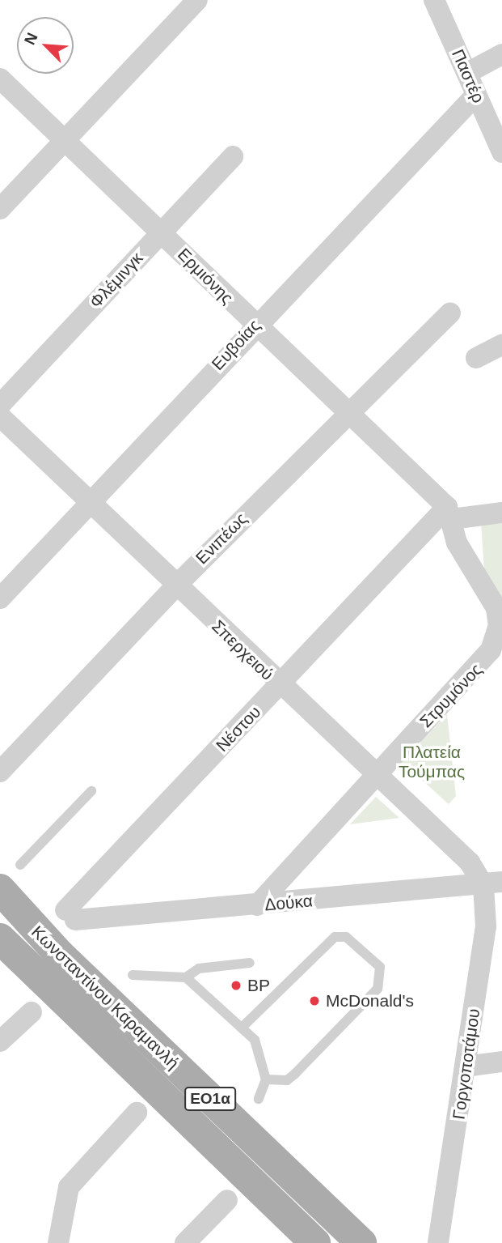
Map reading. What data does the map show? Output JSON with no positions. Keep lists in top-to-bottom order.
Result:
{
  "streets": {
    "main road": ["Κωνσταντίνου Καραμανλή", "ΕΟ1α"],
    "street": [
      "Παστέρ",
      "Ερμιόνης",
      "Φλέμινγκ",
      "Ευβοίας",
      "Ενιπέως",
      "Σπερχειού",
      "Στρυμόνος",
      "Νέστου",
      "Δούκα",
      "Γοργοποτάμου"
    ]
  },
  "crossings": [
    ["Παστέρ", "Ευβοίας"],
    ["Ερμιόνης", "Φλέμινγκ"],
    ["Ερμιόνης", "Ευβοίας"],
    ["Ερμιόνης", "Ενιπέως"],
    ["Ερμιόνης", "Στρυμόνος"],
    ["Ερμιόνης", "Νέστου"],
    ["Ευβοίας", "Σπερχειού"],
    ["Ενιπέως", "Σπερχειού"],
    ["Σπερχειού", "Στρυμόνος"],
    ["Σπερχειού", "Νέστου"],
    ["Σπερχειού", "Δούκα"],
    ["Σπερχειού", "Γοργοποτάμου"],
    ["Στρυμόνος", "Νέστου"],
    ["Στρυμόνος", "Δούκα"],
    ["Νέστου", "Δούκα"],
    ["Δούκα", "Γοργοποτάμου"]
  ],
  "parks": ["Πλατεία Τούμπας"],
  "places": ["BP", "McDonald's"],
  "north": "top left"
}
